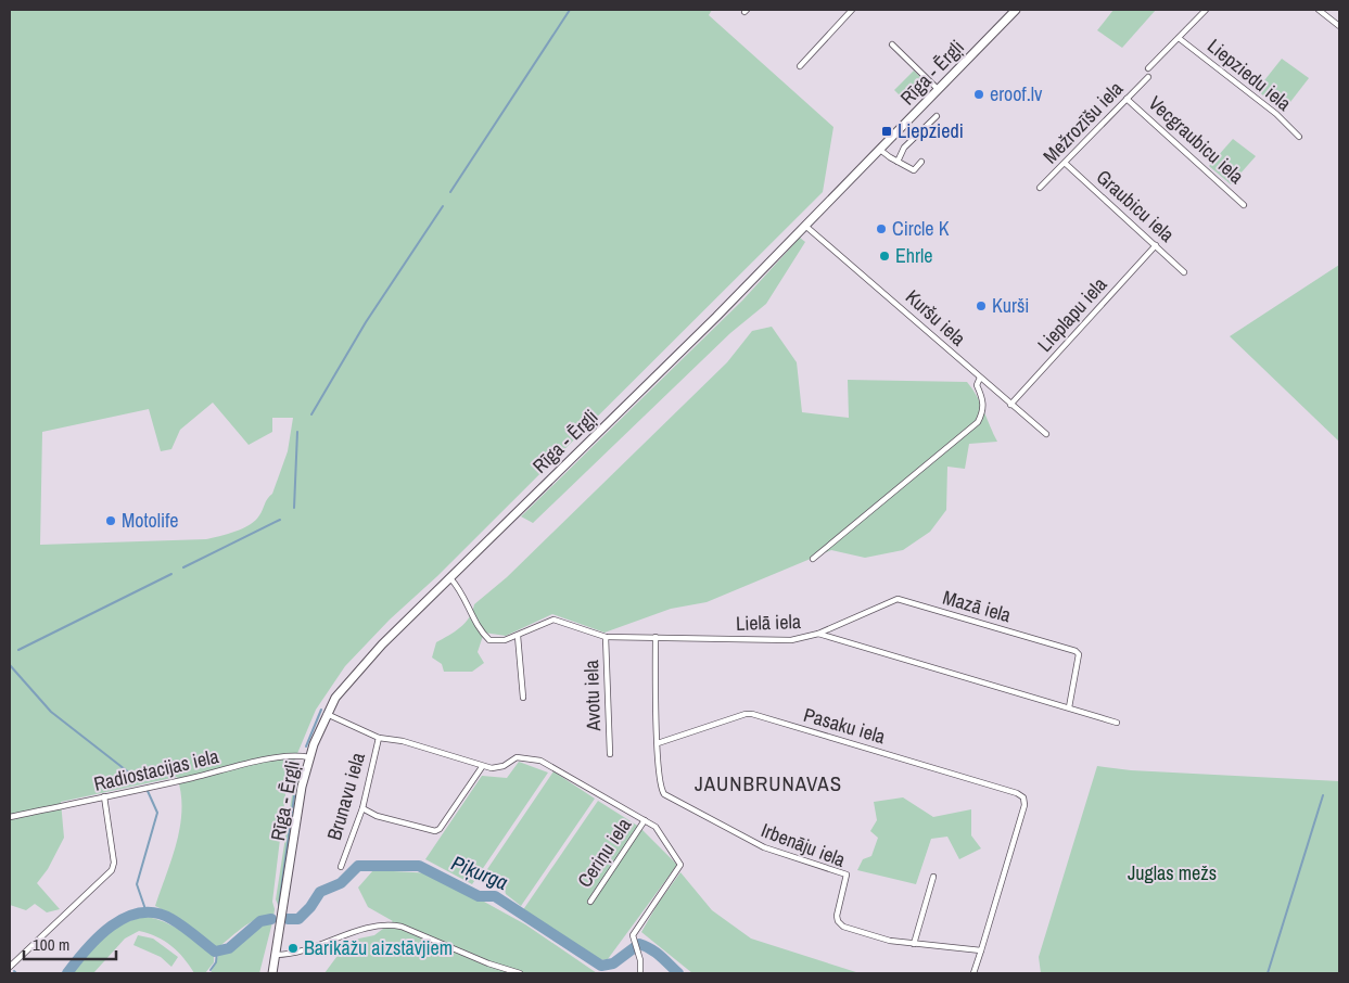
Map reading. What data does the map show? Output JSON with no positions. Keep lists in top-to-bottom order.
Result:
{
  "streets": {
    "main road": ["Rīga - Ērgļi"],
    "street": [
      "Liepziedu iela",
      "Mežrozīšu iela",
      "Vecgraubicu iela",
      "Graubicu iela",
      "Lieplapu iela",
      "Kuršu iela",
      "Mazā iela",
      "Lielā iela",
      "Avotu iela",
      "Pasaku iela",
      "Radiostacijas iela",
      "Brunavu iela",
      "Irbenāju iela",
      "Ceriņu iela"
    ]
  },
  "crossings": [
    ["Rīga - Ērgļi", "Kuršu iela"],
    ["Rīga - Ērgļi", "Lielā iela"],
    ["Rīga - Ērgļi", "Radiostacijas iela"],
    ["Rīga - Ērgļi", "Brunavu iela"],
    ["Mežrozīšu iela", "Vecgraubicu iela"],
    ["Mežrozīšu iela", "Graubicu iela"],
    ["Graubicu iela", "Lieplapu iela"],
    ["Lieplapu iela", "Kuršu iela"],
    ["Mazā iela", "Lielā iela"],
    ["Lielā iela", "Avotu iela"],
    ["Lielā iela", "Irbenāju iela"],
    ["Pasaku iela", "Irbenāju iela"]
  ],
  "districts": ["JAUNBRUNAVAS"],
  "water": ["Piķurga"],
  "parks": ["Juglas mežs"],
  "places": {
    "other": [
      "eroof.lv",
      "Circle K",
      "Ehrle",
      "Kurši",
      "Motolife",
      "Barikāžu aizstāvjiem"
    ],
    "transit": ["Liepziedi"]
  },
  "scale_bar": "100 m"
}
